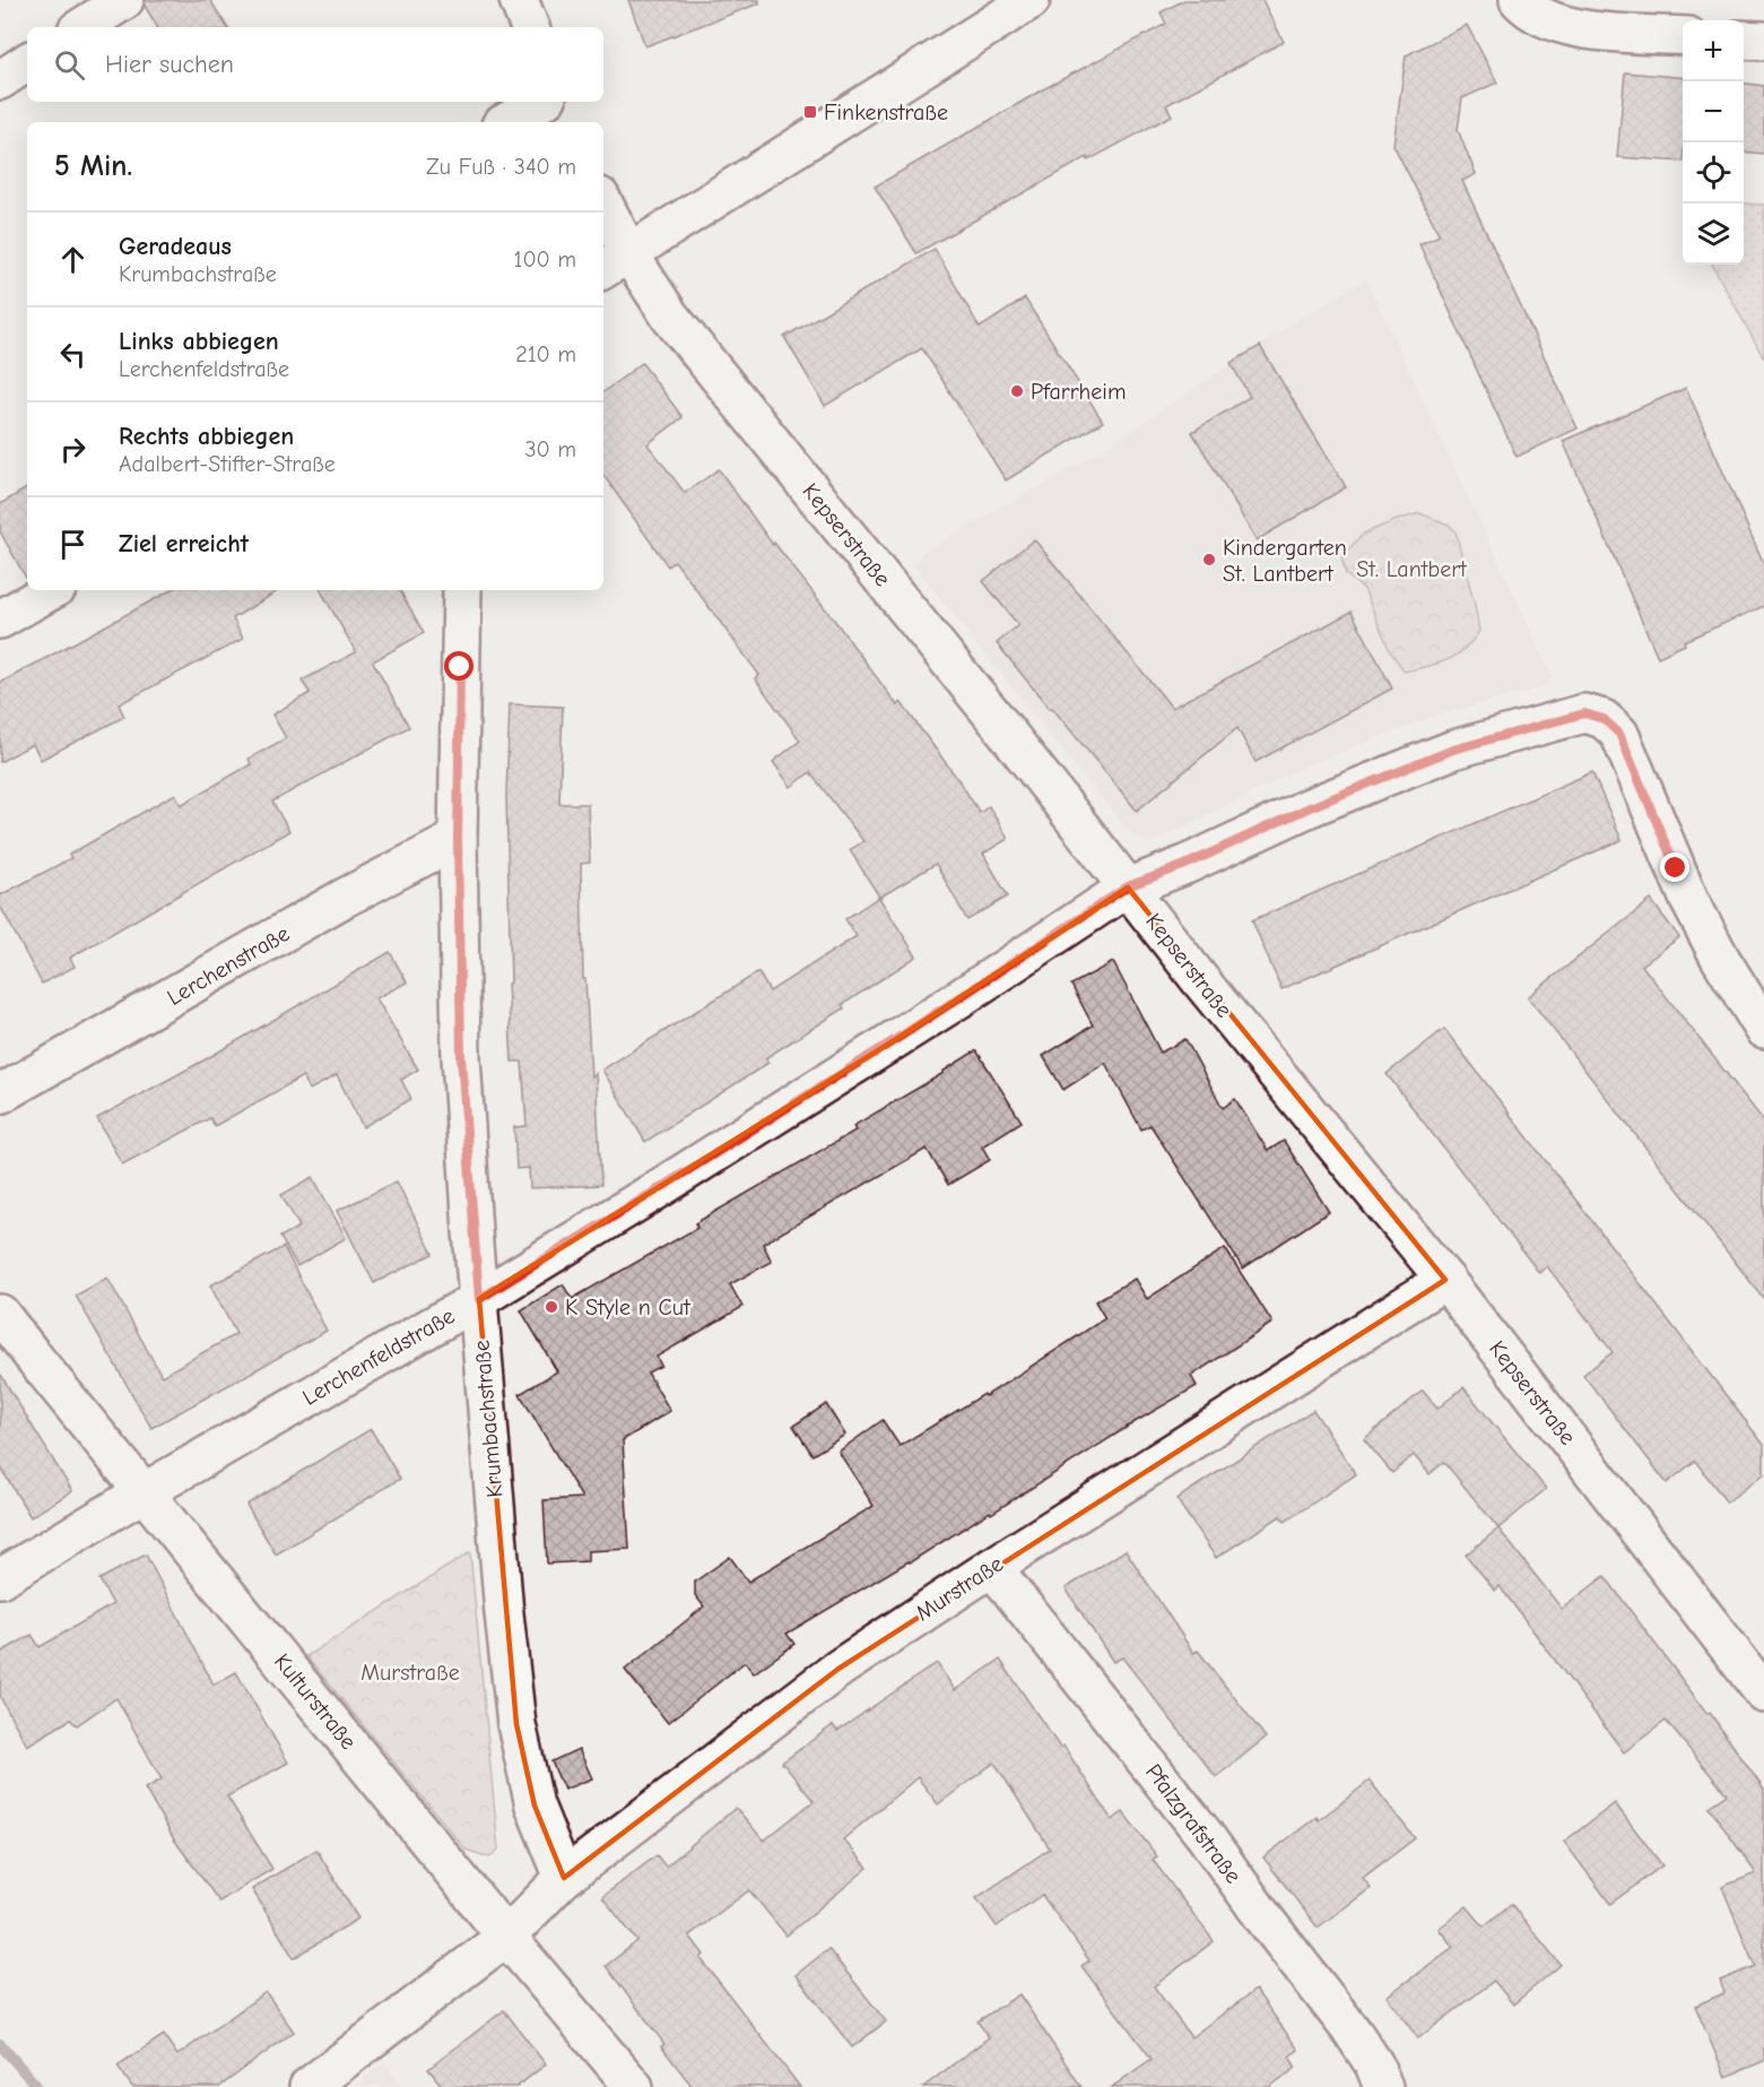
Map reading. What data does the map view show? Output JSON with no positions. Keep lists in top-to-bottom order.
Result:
{
  "streets": {
    "street": [
      "Kepserstraße",
      "Lerchenstraße",
      "Lerchenfeldstraße",
      "Krumbachstraße",
      "Murstraße",
      "Kulturstraße",
      "Pfalzgrafstraße"
    ]
  },
  "crossings": [
    ["Kepserstraße", "Lerchenfeldstraße"],
    ["Kepserstraße", "Murstraße"],
    ["Lerchenstraße", "Krumbachstraße"],
    ["Lerchenfeldstraße", "Krumbachstraße"],
    ["Lerchenfeldstraße", "Kulturstraße"],
    ["Krumbachstraße", "Murstraße"],
    ["Murstraße", "Kulturstraße"],
    ["Murstraße", "Pfalzgrafstraße"]
  ],
  "parks": ["St. Lantbert", "Murstraße"],
  "places": {
    "transit": ["Finkenstraße"],
    "other": ["Pfarrheim", "Kindergarten St. Lantbert", "K Style n Cut"]
  },
  "page": {
    "map_buttons": ["+", "−"],
    "search": "Hier suchen",
    "heading": ["5 Min.", "Zu Fuß · 340 m"],
    "list": [
      ["Geradeaus", "Krumbachstraße", "100 m"],
      ["Links abbiegen", "Lerchenfeldstraße", "210 m"],
      ["Rechts abbiegen", "Adalbert-Stifter-Straße", "30 m"],
      "Ziel erreicht"
    ]
  }
}
